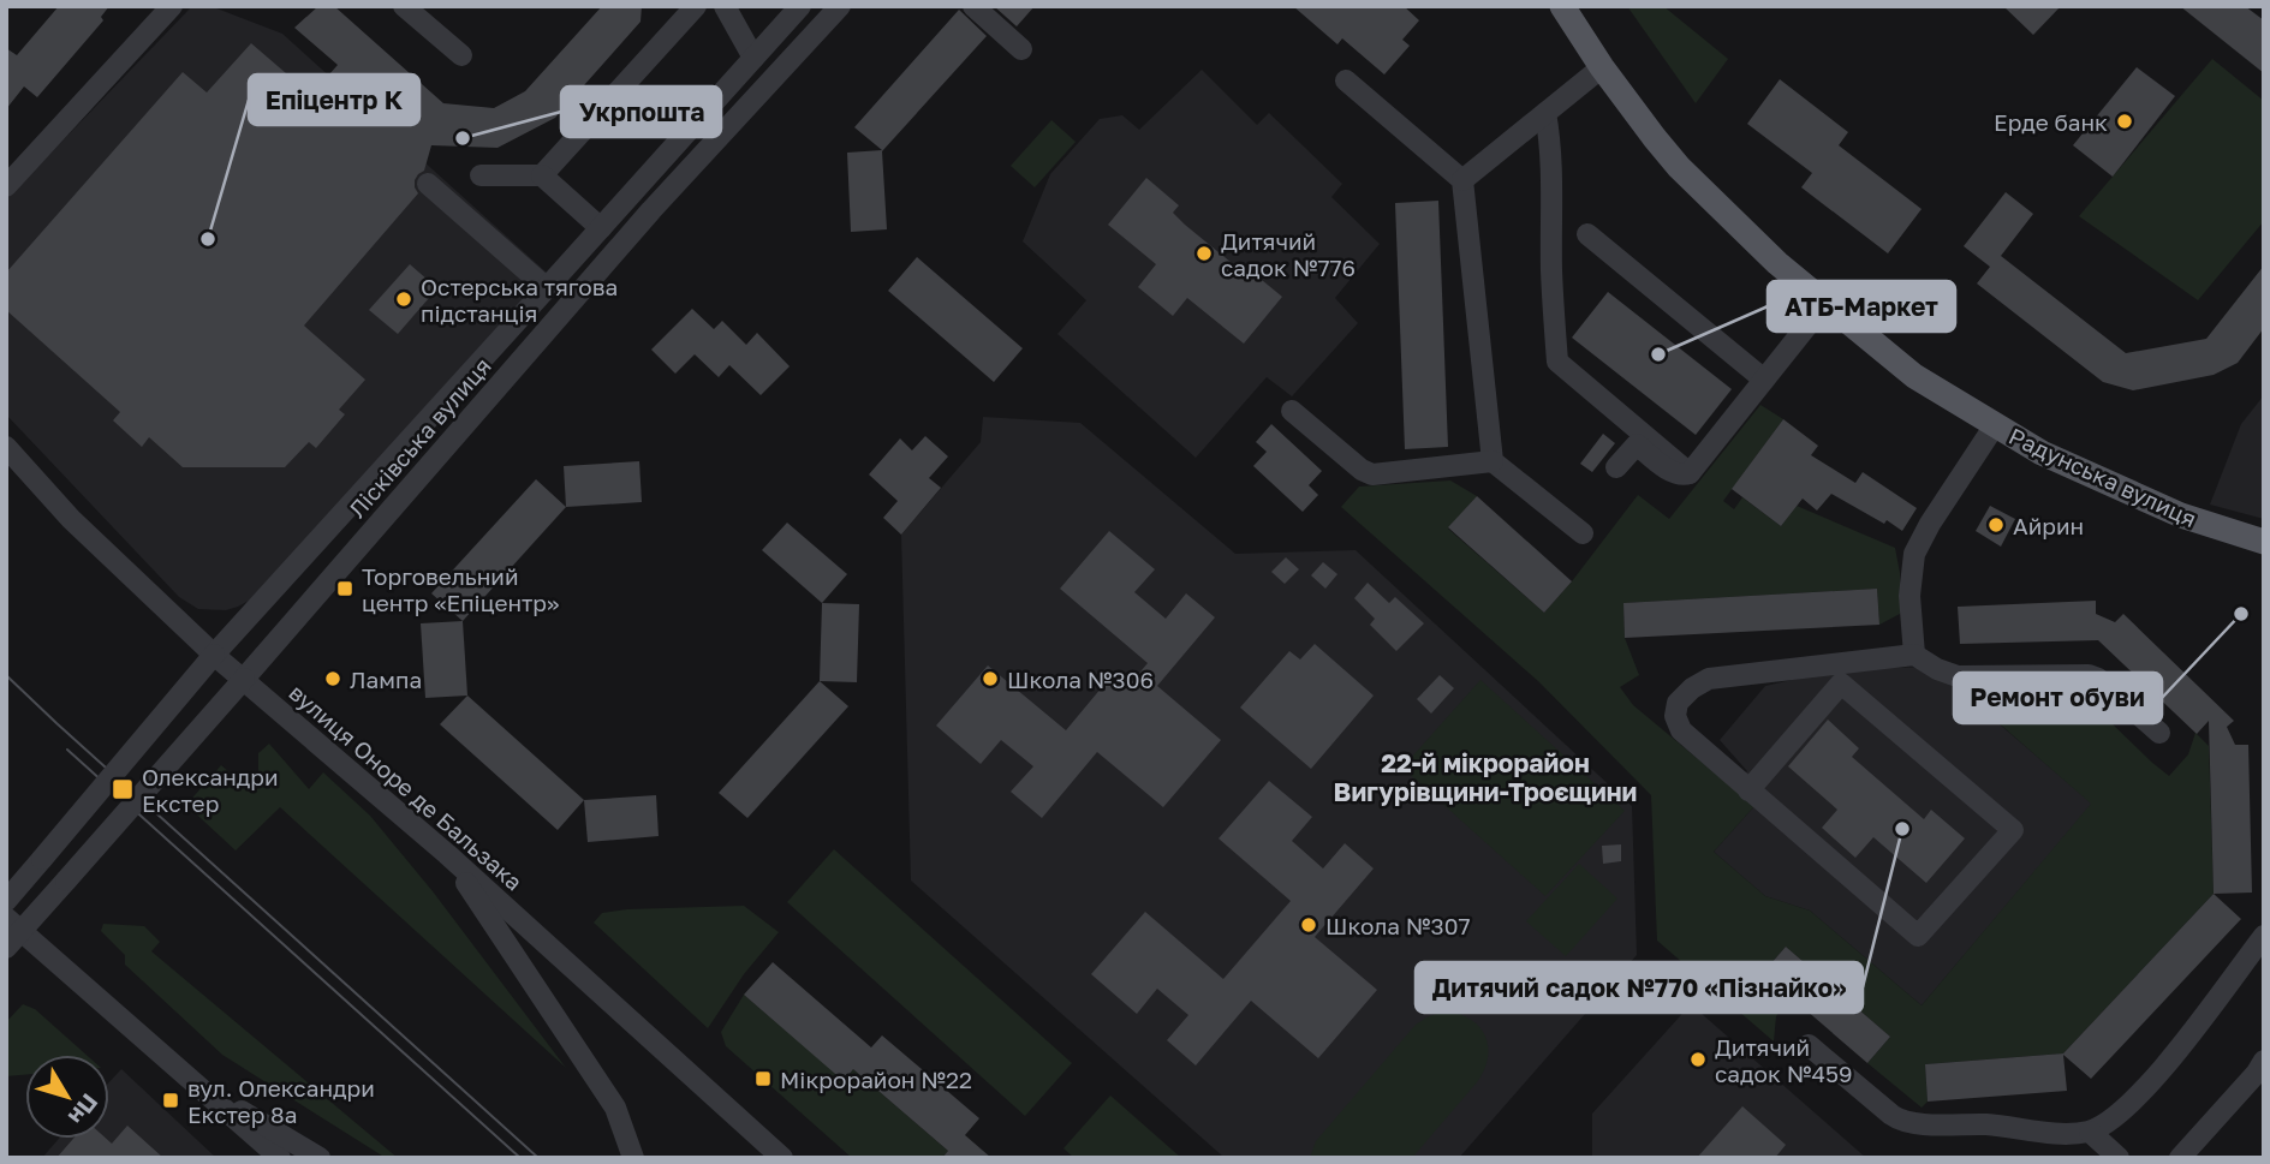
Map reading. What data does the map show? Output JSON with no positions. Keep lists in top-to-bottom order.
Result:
{
  "streets": {
    "main road": ["Радунська вулиця"],
    "street": ["Лісківська вулиця", "вулиця Оноре де Бальзака"]
  },
  "crossings": [
    ["Лісківська вулиця", "вулиця Оноре де Бальзака"]
  ],
  "districts": ["22-й мікрорайон Вигурівщини-Троєщини"],
  "places": {
    "other": [
      "Ерде банк",
      "Укрпошта",
      "Епіцентр К",
      "Дитячий садок №776",
      "Остерська тягова пiдстанцiя",
      "АТБ-Маркет",
      "Айрин",
      "Ремонт обуви",
      "Лампа",
      "Школа №306",
      "Дитячий садок №770 «Пізнайко»",
      "Школа №307",
      "Дитячий садок №459"
    ],
    "transit": [
      "Торговельний центр «Епіцентр»",
      "Олександри Екстер",
      "Мікрорайон №22",
      "вул. Олександри Екстер 8а"
    ]
  },
  "north": "bottom right"
}
